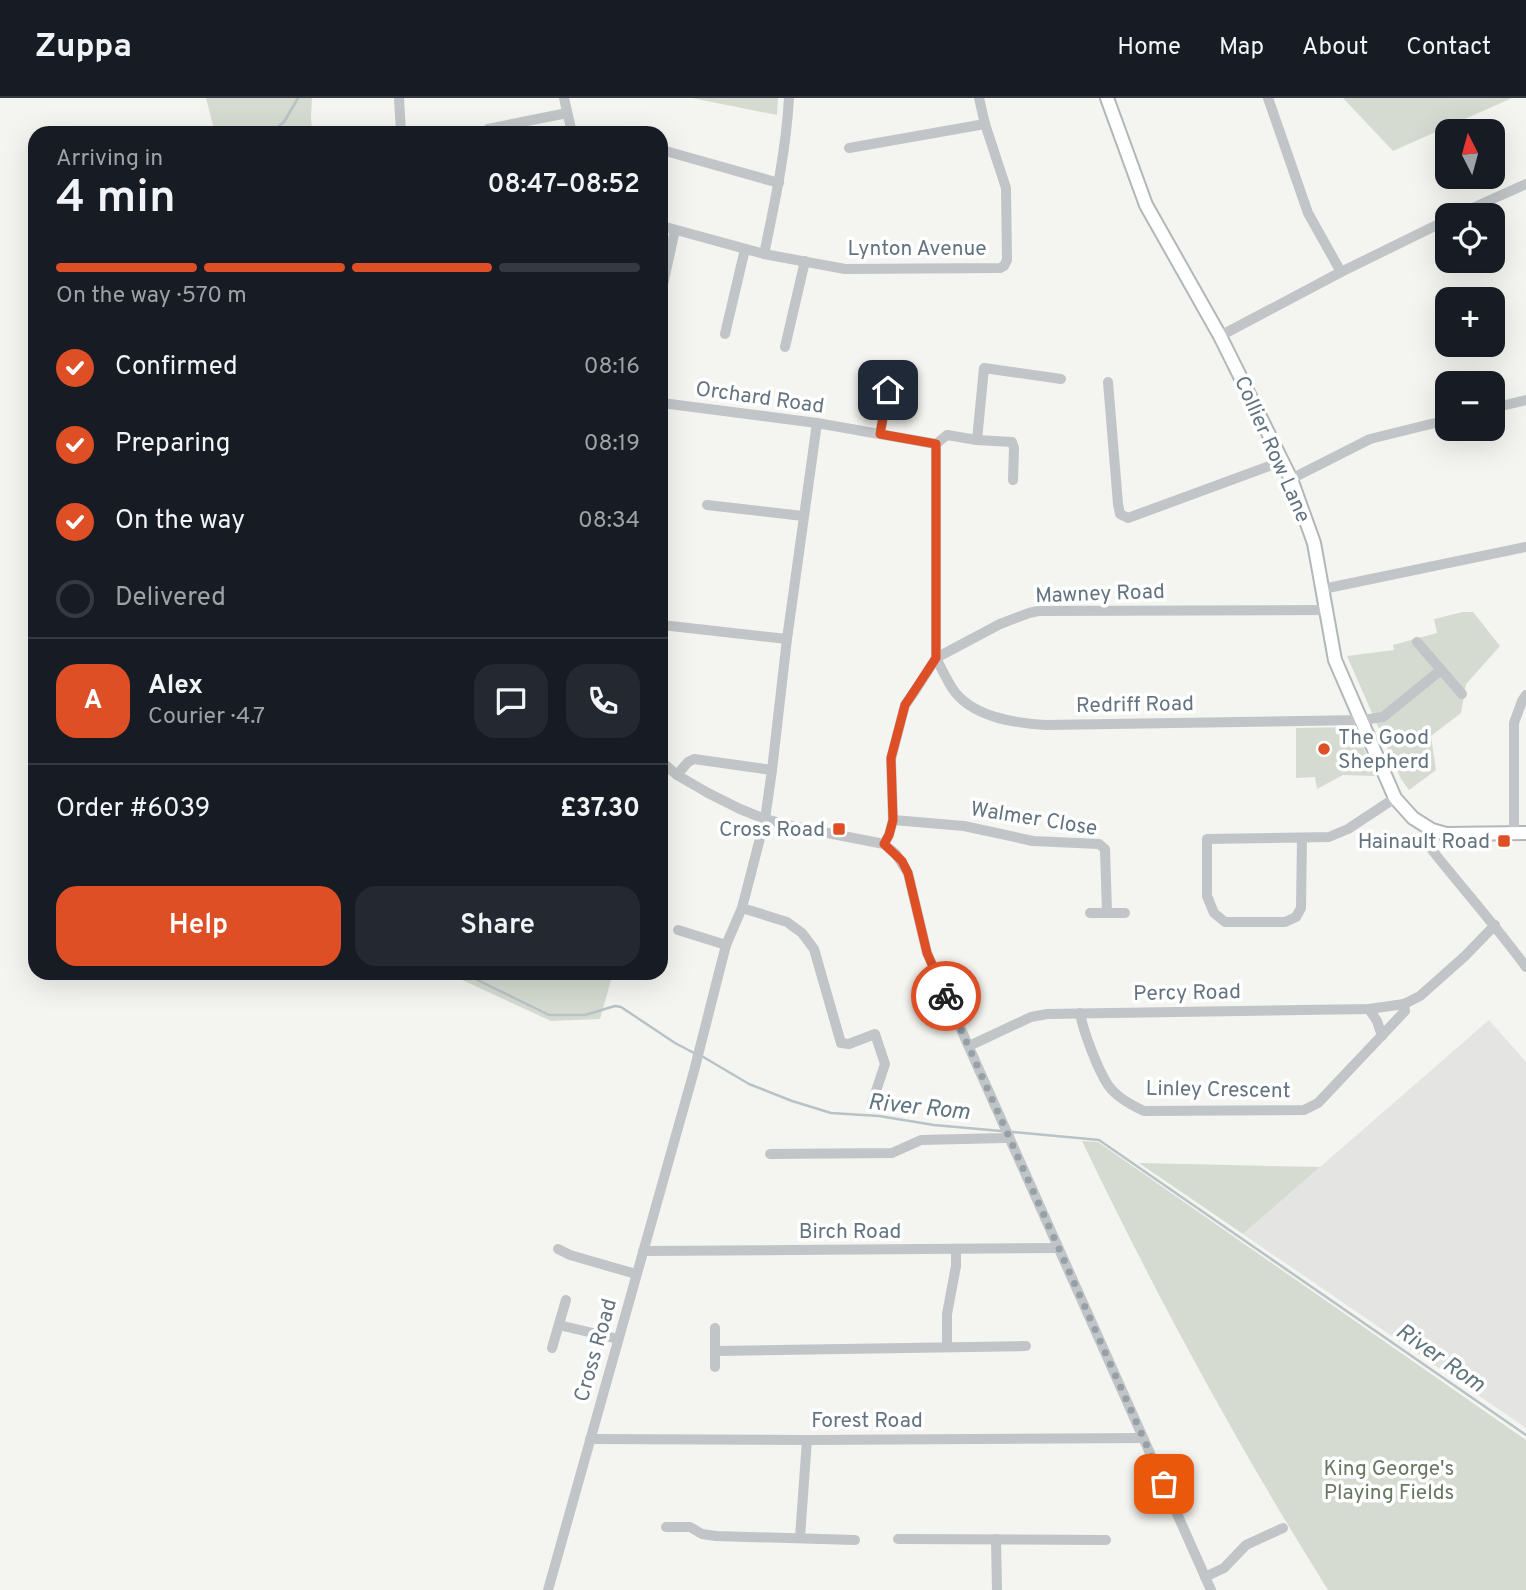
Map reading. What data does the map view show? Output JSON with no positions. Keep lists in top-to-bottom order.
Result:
{
  "streets": {
    "main road": ["Collier Row Lane"],
    "street": [
      "Lynton Avenue",
      "Orchard Road",
      "Mawney Road",
      "Redriff Road",
      "Walmer Close",
      "Percy Road",
      "Linley Crescent",
      "Birch Road",
      "Cross Road",
      "Forest Road"
    ]
  },
  "crossings": [
    ["Orchard Road", "Cross Road"],
    ["Collier Row Lane", "Mawney Road"],
    ["Collier Row Lane", "Redriff Road"],
    ["Mawney Road", "Redriff Road"],
    ["Mawney Road", "Walmer Close"],
    ["Percy Road", "Linley Crescent"],
    ["Birch Road", "Cross Road"],
    ["Cross Road", "Forest Road"]
  ],
  "water": ["River Rom"],
  "parks": ["King George's Playing Fields"],
  "places": {
    "other": ["The Good Shepherd"],
    "transit": ["Cross Road", "Hainault Road"]
  },
  "north": "top",
  "page": {
    "header": "Zuppa",
    "nav": [
      "Home",
      "Map",
      "About",
      "Contact"
    ],
    "map_buttons": ["+", "−"],
    "heading": ["4 min", "Arriving in", "08:47–08:52"],
    "panel": [
      "Alex",
      "Courier · 4.7",
      "Order #6039",
      "£37.30"
    ],
    "bar": "On the way · 570 m",
    "list": [
      ["Confirmed", "08:16"],
      ["Preparing", "08:19"],
      ["On the way", "08:34"],
      "Delivered"
    ],
    "round": "A",
    "buttons": ["Help", "Share"]
  }
}
